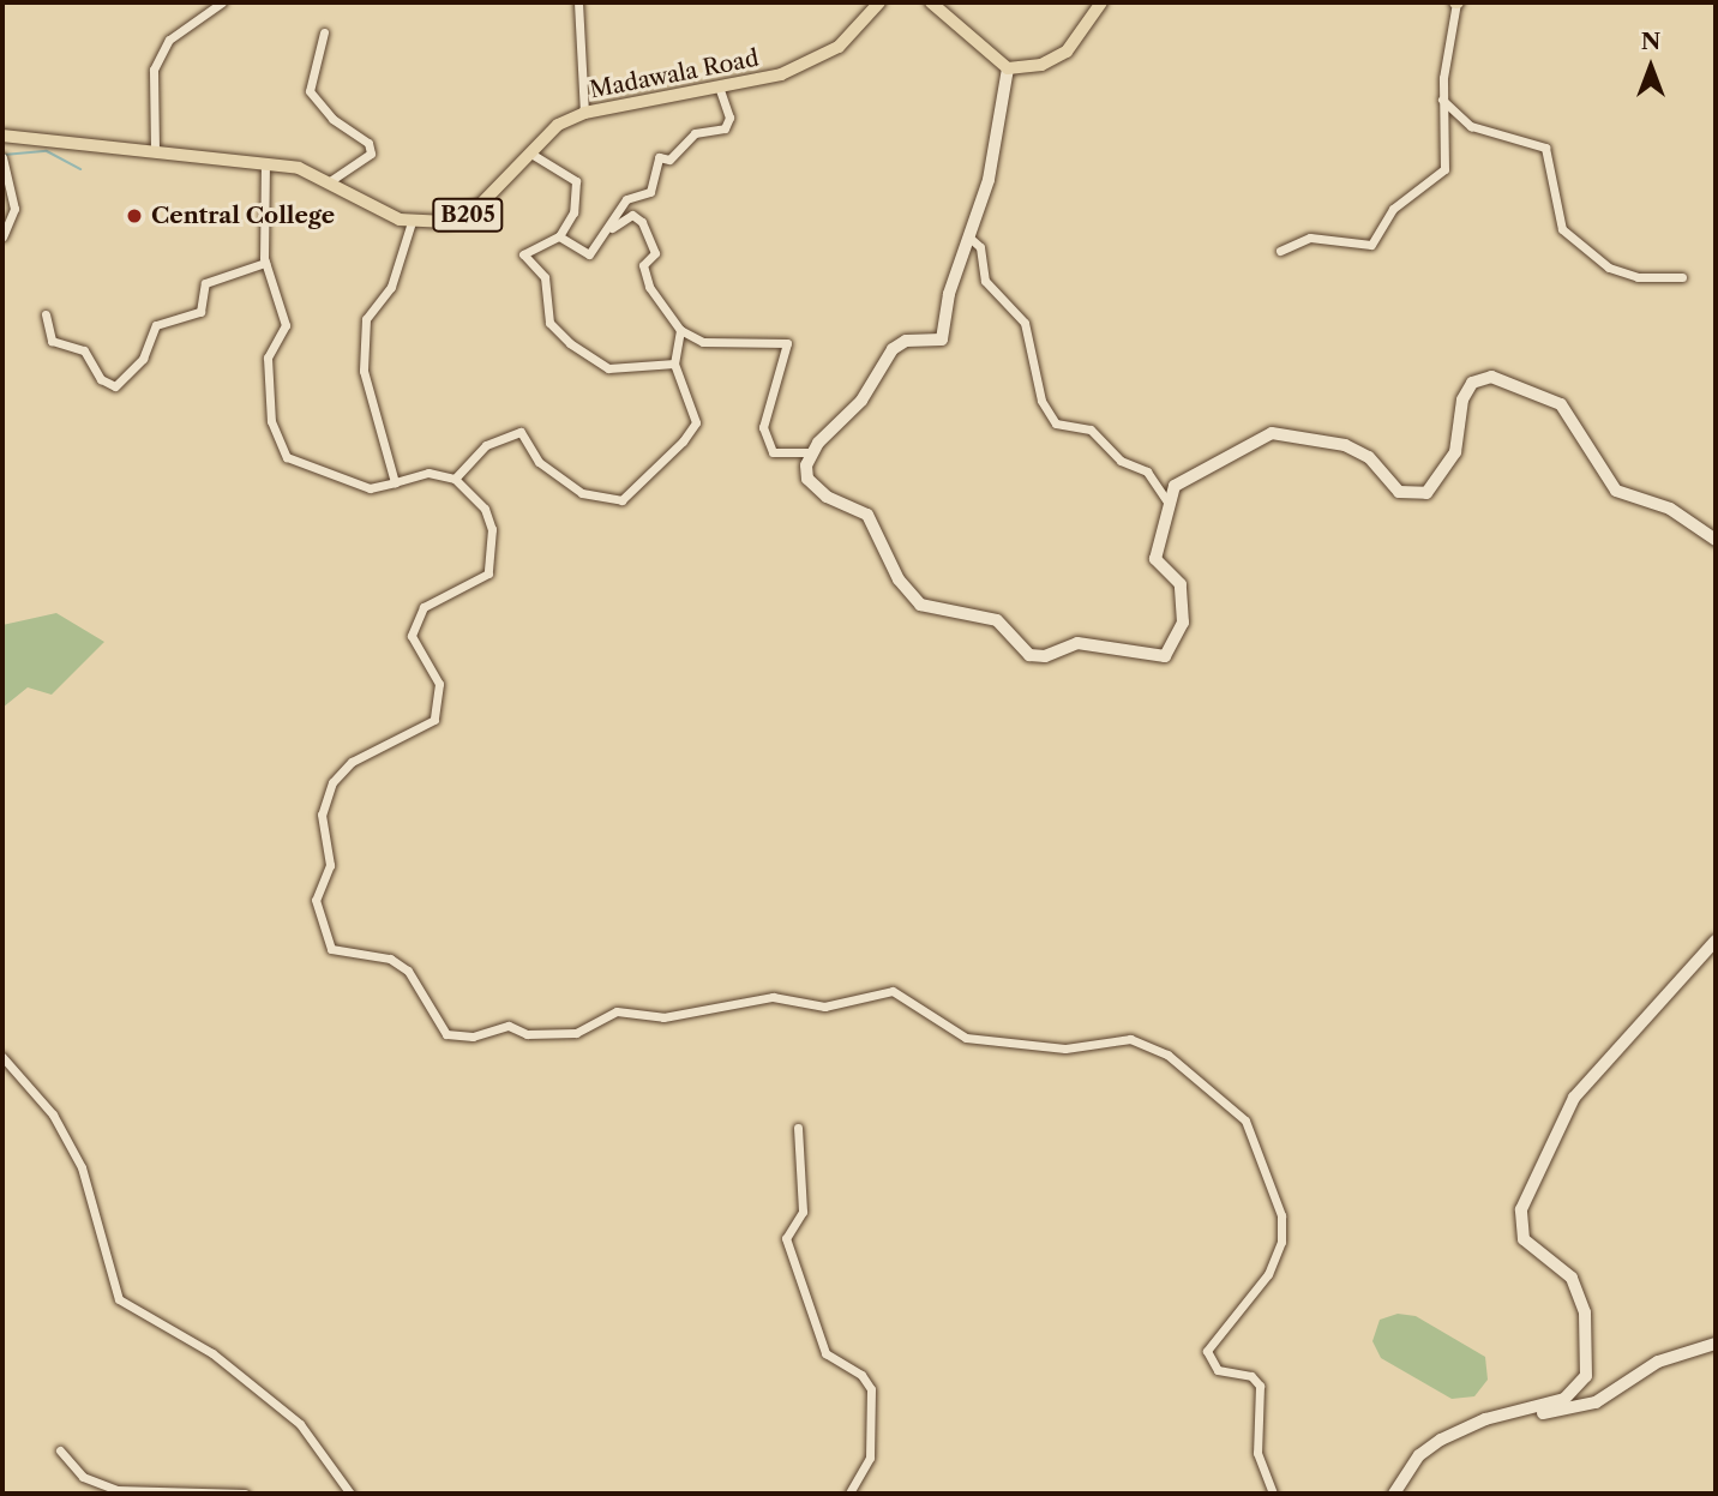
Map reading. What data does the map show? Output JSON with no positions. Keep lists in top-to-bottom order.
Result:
{
  "streets": {
    "main road": ["Madawala Road", "B205"]
  },
  "crossings": [
    ["Madawala Road", "B205"]
  ],
  "places": ["Central College"],
  "north": "top"
}
